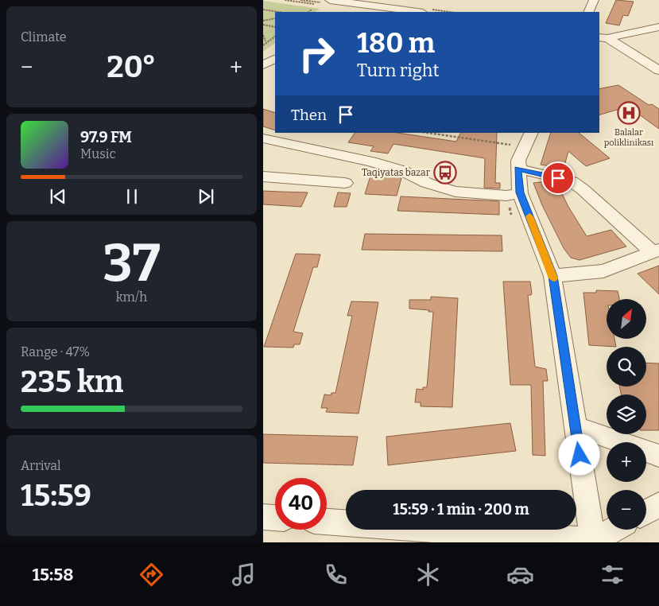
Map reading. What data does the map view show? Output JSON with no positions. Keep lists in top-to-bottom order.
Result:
{
  "places": {
    "hospital": ["Balalar poliklinikası"],
    "bus stop": ["Taqiyatas bazar"]
  },
  "north": "top right",
  "page": {
    "tile": [
      "Climate",
      ["37", "km/h"],
      ["Range · 47%", "235 km"],
      ["Arrival", "15:59"]
    ],
    "turn": ["180 m", "Turn right"],
    "heat": ["−", "20°", "+"],
    "then": "Then",
    "song": ["97.9 FM", "Music"],
    "map_buttons": ["+", "−"],
    "limit": "40",
    "trip": "15:59 · 1 min · 200 m",
    "tabs": "15:58"
  }
}
